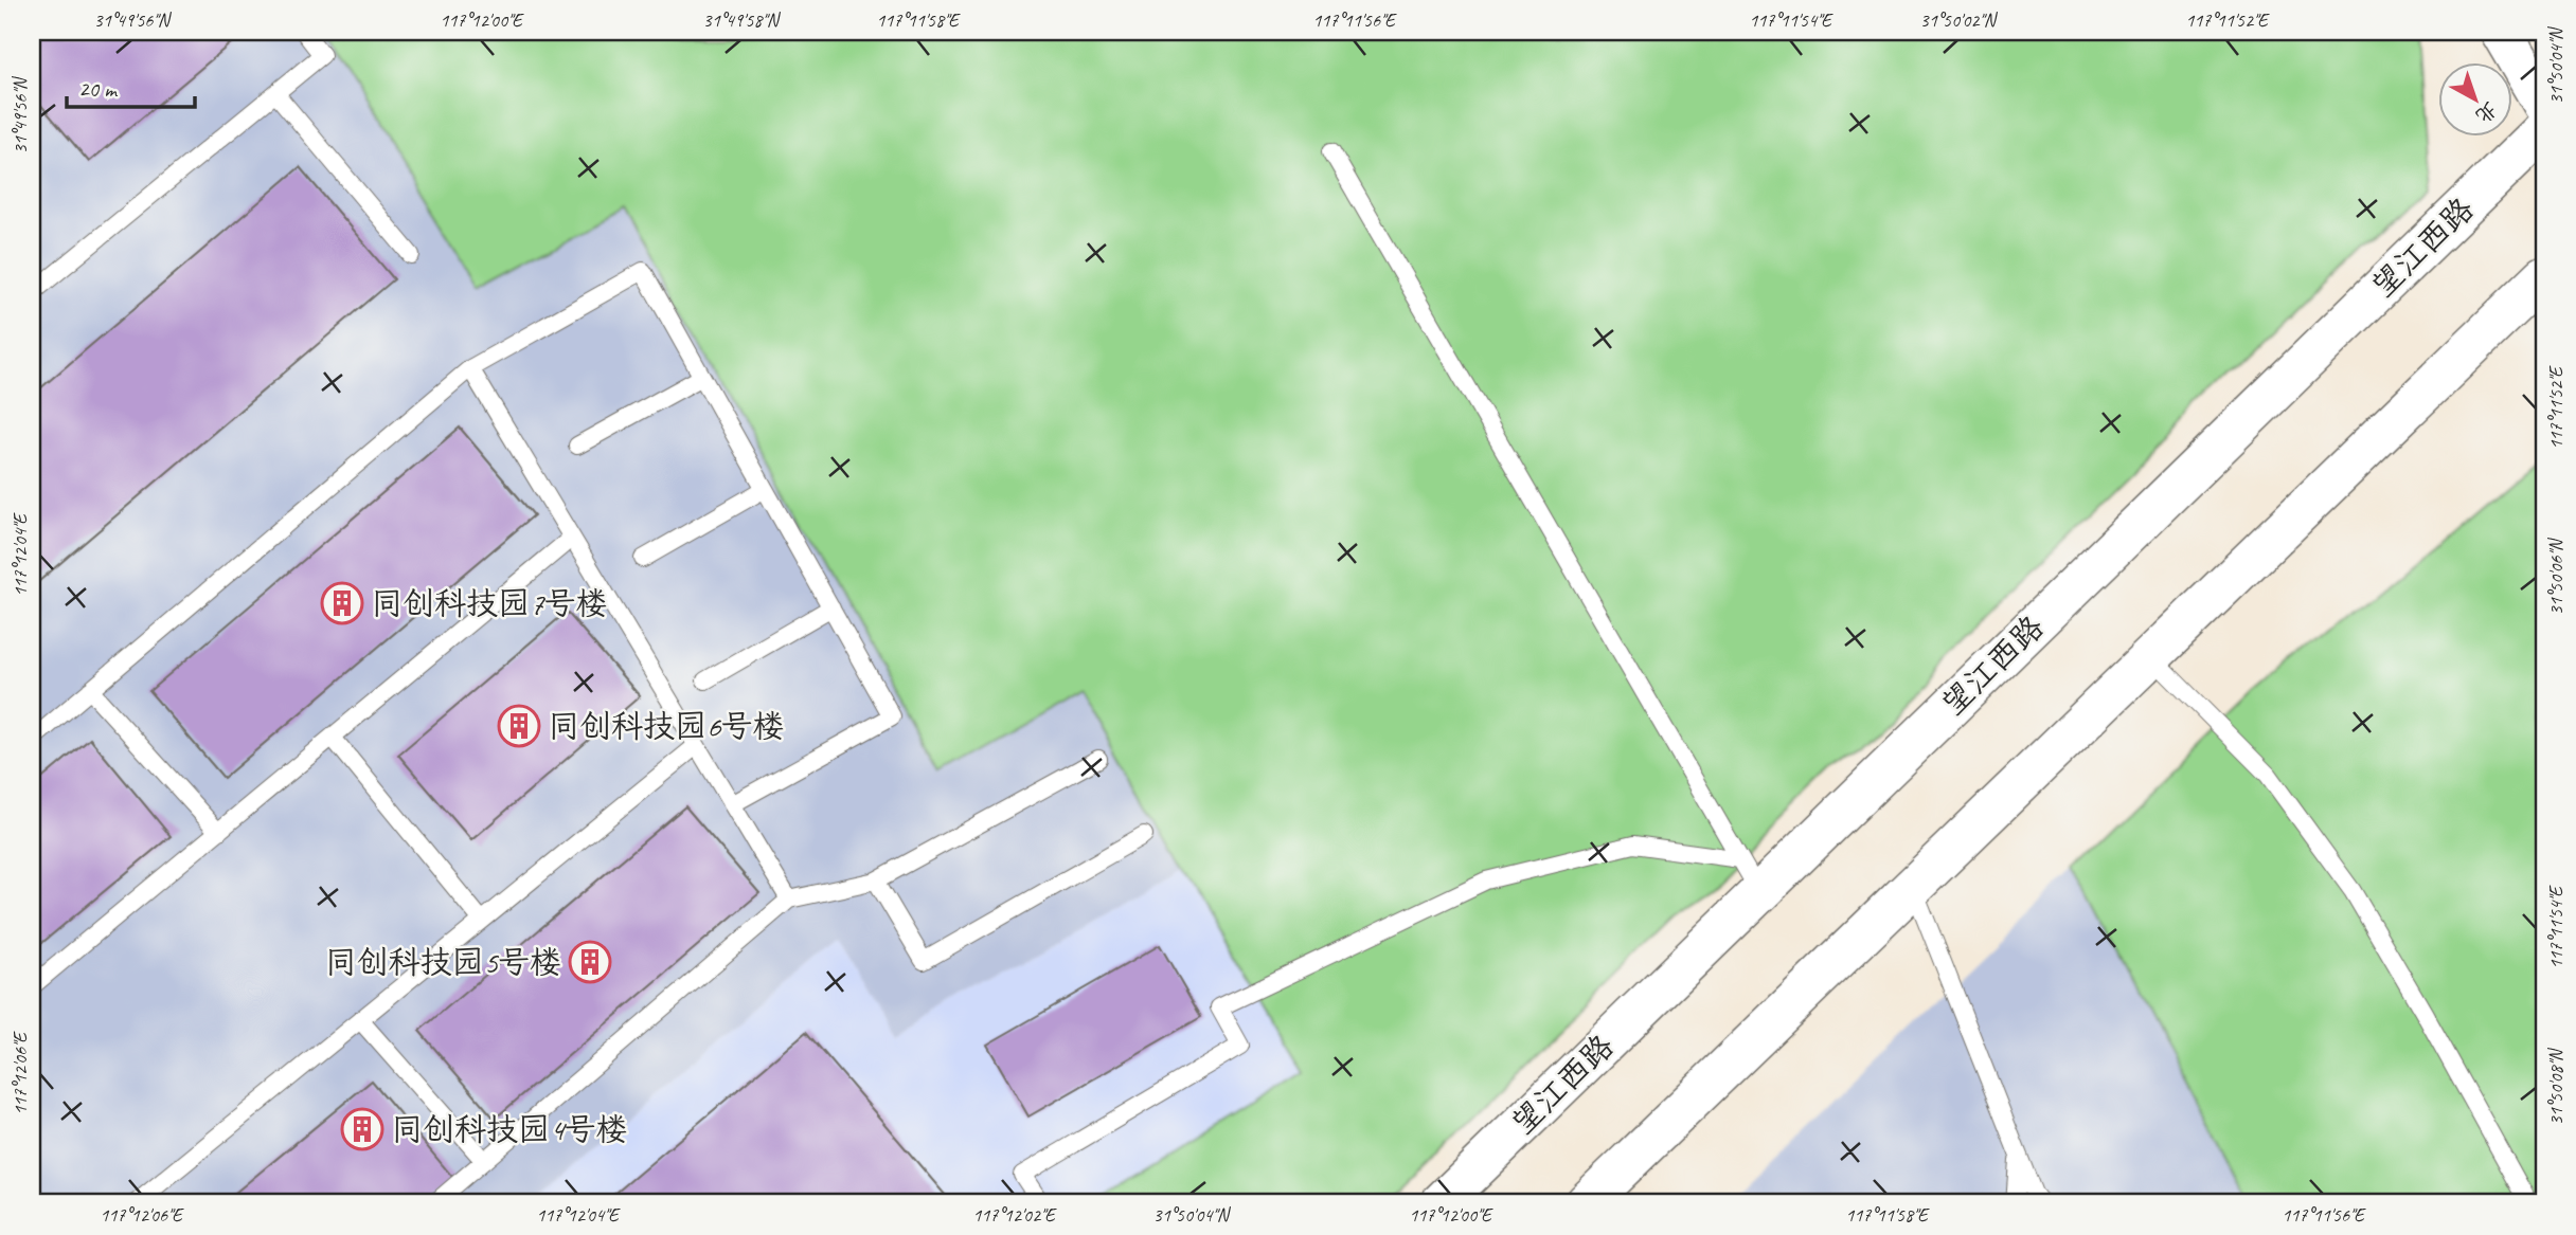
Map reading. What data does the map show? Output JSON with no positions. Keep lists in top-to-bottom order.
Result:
{
  "streets": {
    "main road": ["望江西路"]
  },
  "places": {
    "building": [
      "同创科技园7号楼",
      "同创科技园6号楼",
      "同创科技园5号楼",
      "同创科技园4号楼"
    ]
  },
  "scale_bar": "20 m",
  "north": "bottom right",
  "coordinates": [
    "31°49'56\"N",
    "117°12'00\"E",
    "31°49'58\"N",
    "117°11'58\"E",
    "117°11'56\"E",
    "117°11'54\"E",
    "31°50'02\"N",
    "117°11'52\"E",
    "31°50'04\"N",
    "117°12'04\"E",
    "31°50'06\"N",
    "117°12'06\"E",
    "31°50'08\"N",
    "117°12'02\"E"
  ]
}
